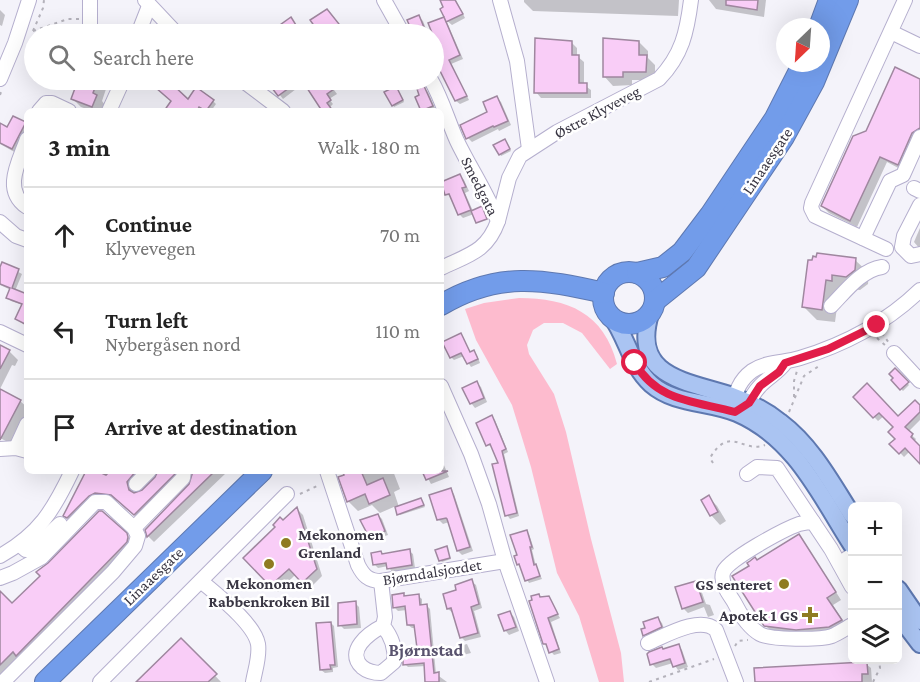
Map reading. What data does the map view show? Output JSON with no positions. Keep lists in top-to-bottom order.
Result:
{
  "streets": {
    "highway": ["Linaaesgate"],
    "street": ["Østre Klyveveg", "Smedgata", "Bjørndalsjordet"]
  },
  "crossings": [
    ["Østre Klyveveg", "Smedgata"]
  ],
  "districts": ["Bjørnstad"],
  "places": {
    "other": ["Mekonomen Grenland", "Mekonomen Rabbenkroken Bil", "GS senteret"],
    "health": ["Apotek 1 GS"]
  },
  "north": "bottom left",
  "page": {
    "search": "Search here",
    "heading": ["3 min", "Walk · 180 m"],
    "list": [
      ["Continue", "Klyvevegen", "70 m"],
      ["Turn left", "Nybergåsen nord", "110 m"],
      "Arrive at destination"
    ],
    "map_buttons": ["+", "−"]
  }
}
